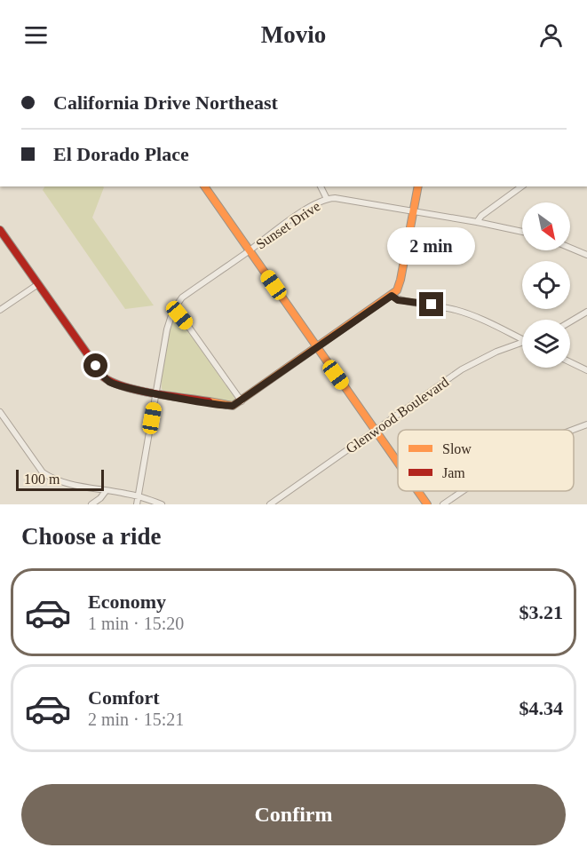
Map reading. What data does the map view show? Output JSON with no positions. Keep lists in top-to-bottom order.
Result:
{
  "streets": {
    "street": ["Sunset Drive", "Glenwood Boulevard"]
  },
  "legend": ["Slow", "Jam"],
  "scale_bar": "100 m",
  "north": "bottom right",
  "page": {
    "header": "Movio",
    "banner": ["California Drive Northeast", "El Dorado Place"],
    "bubble": "2 min",
    "scale": "100 m",
    "heading": "Choose a ride",
    "list": [
      {
        "name": "Economy",
        "note": "1 min · 15:20",
        "value": "$3.21"
      },
      {
        "name": "Comfort",
        "note": "2 min · 15:21",
        "value": "$4.34"
      }
    ],
    "buttons": "Confirm"
  }
}
